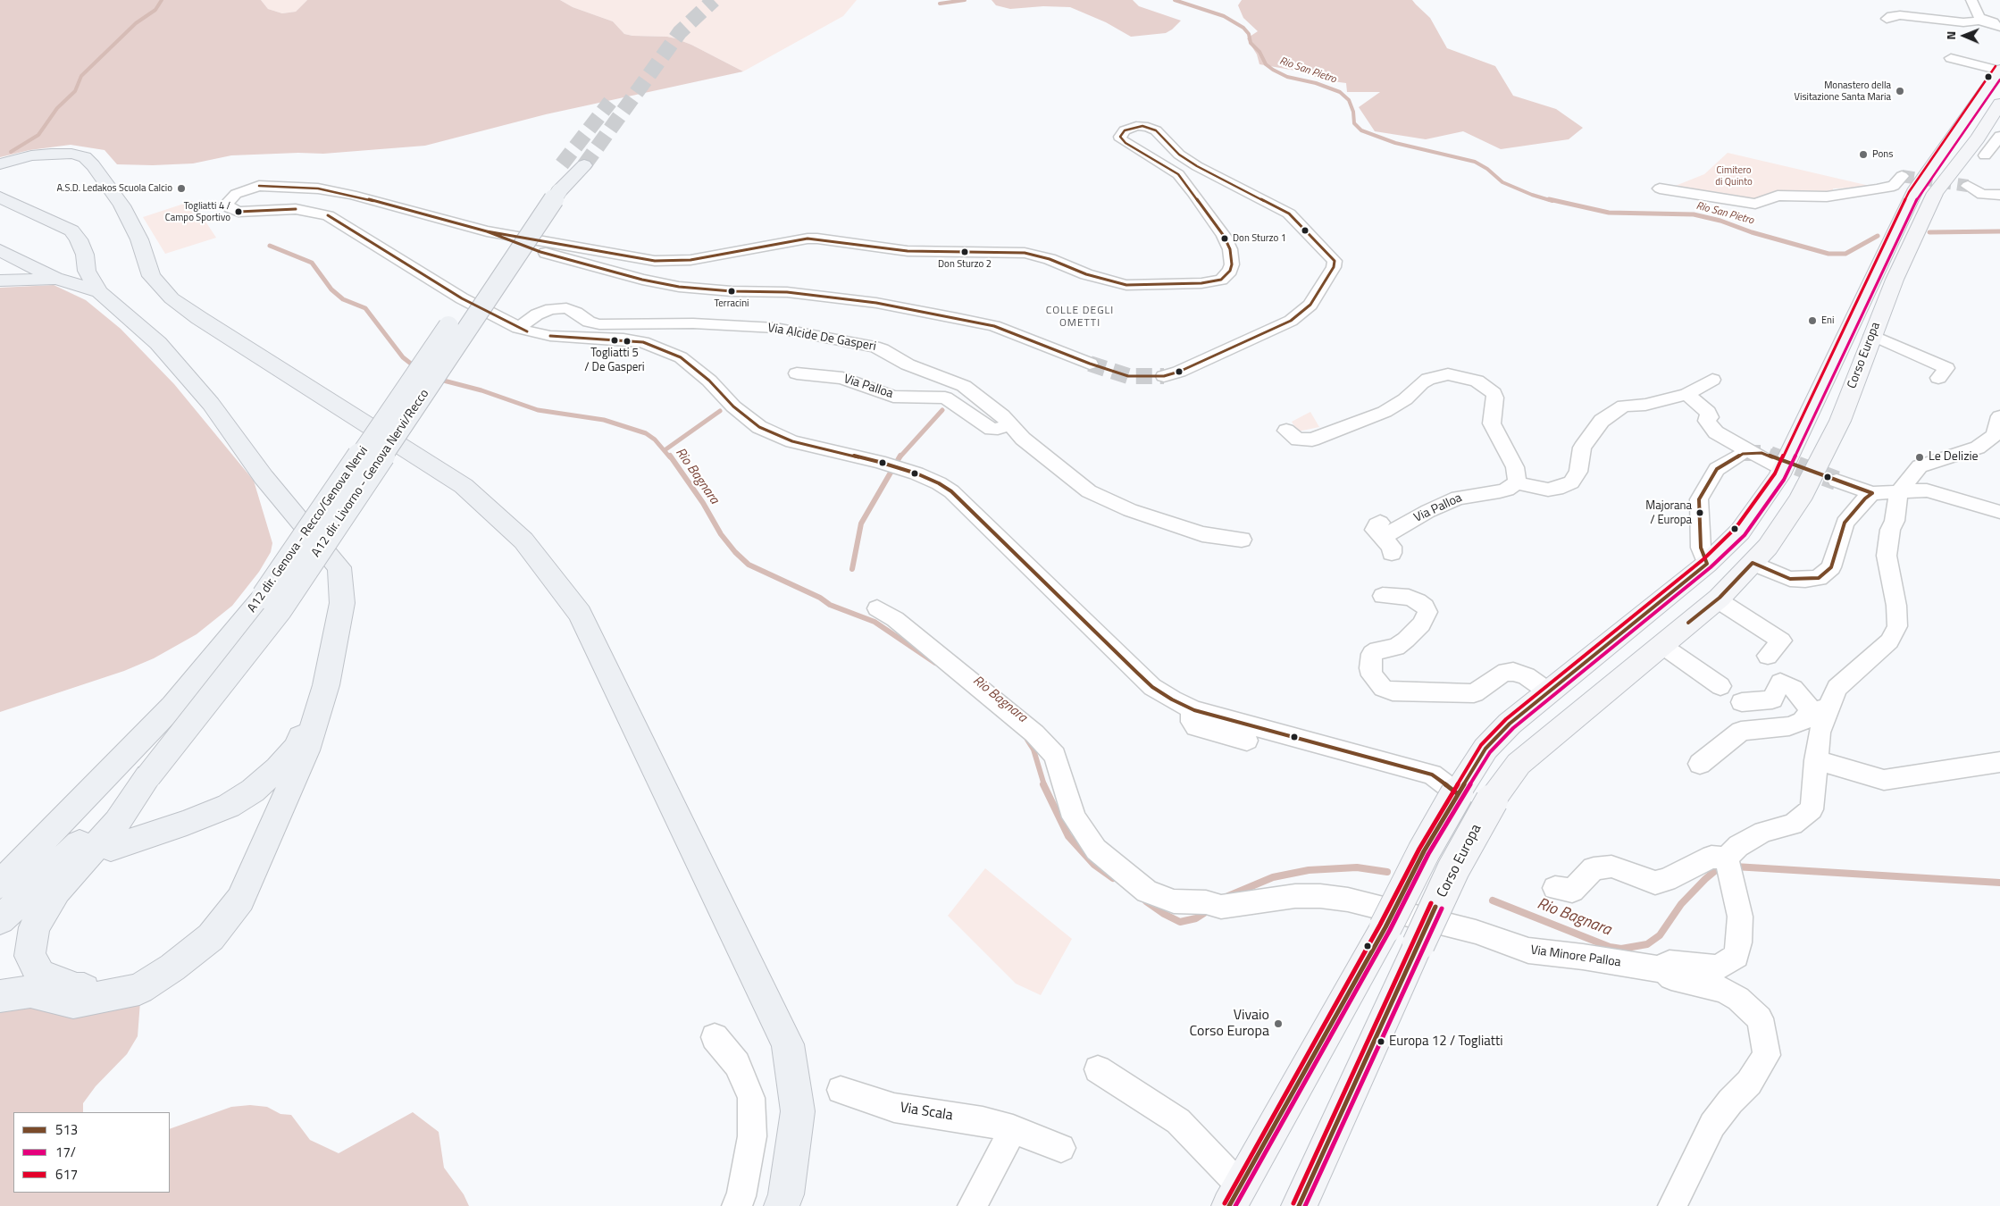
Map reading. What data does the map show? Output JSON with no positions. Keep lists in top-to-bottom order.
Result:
{
  "streets": {
    "highway": ["A12 dir. Livorno - Genova Nervi/Recco", "A12 dir. Genova - Recco/Genova Nervi"],
    "main road": ["Corso Europa"],
    "street": [
      "Via Alcide De Gasperi",
      "Via Palloa",
      "Via Minore Palloa",
      "Via Scala"
    ]
  },
  "crossings": [
    ["Via Alcide De Gasperi", "Via Palloa"],
    ["A12 dir. Livorno - Genova Nervi/Recco", "A12 dir. Genova - Recco/Genova Nervi"]
  ],
  "districts": ["COLLE DEGLI OMETTI"],
  "water": ["Rio San Pietro", "Rio Bagnara"],
  "parks": ["Cimitero di Quinto"],
  "places": [
    "Monastero della Visitazione Santa Maria",
    "Pons",
    "A.S.D. Ledakos Scuola Calcio",
    "Togliatti 4 / Campo Sportivo",
    "Don Sturzo 1",
    "Don Sturzo 2",
    "Terracini",
    "Eni",
    "Togliatti 5 / De Gasperi",
    "Le Delizie",
    "Majorana / Europa",
    "Vivaio Corso Europa",
    "Europa 12 / Togliatti"
  ],
  "lines": ["transit line 617", "transit line 17/", "transit line 513"],
  "legend": ["513", "17/", "617"],
  "north": "left"
}
